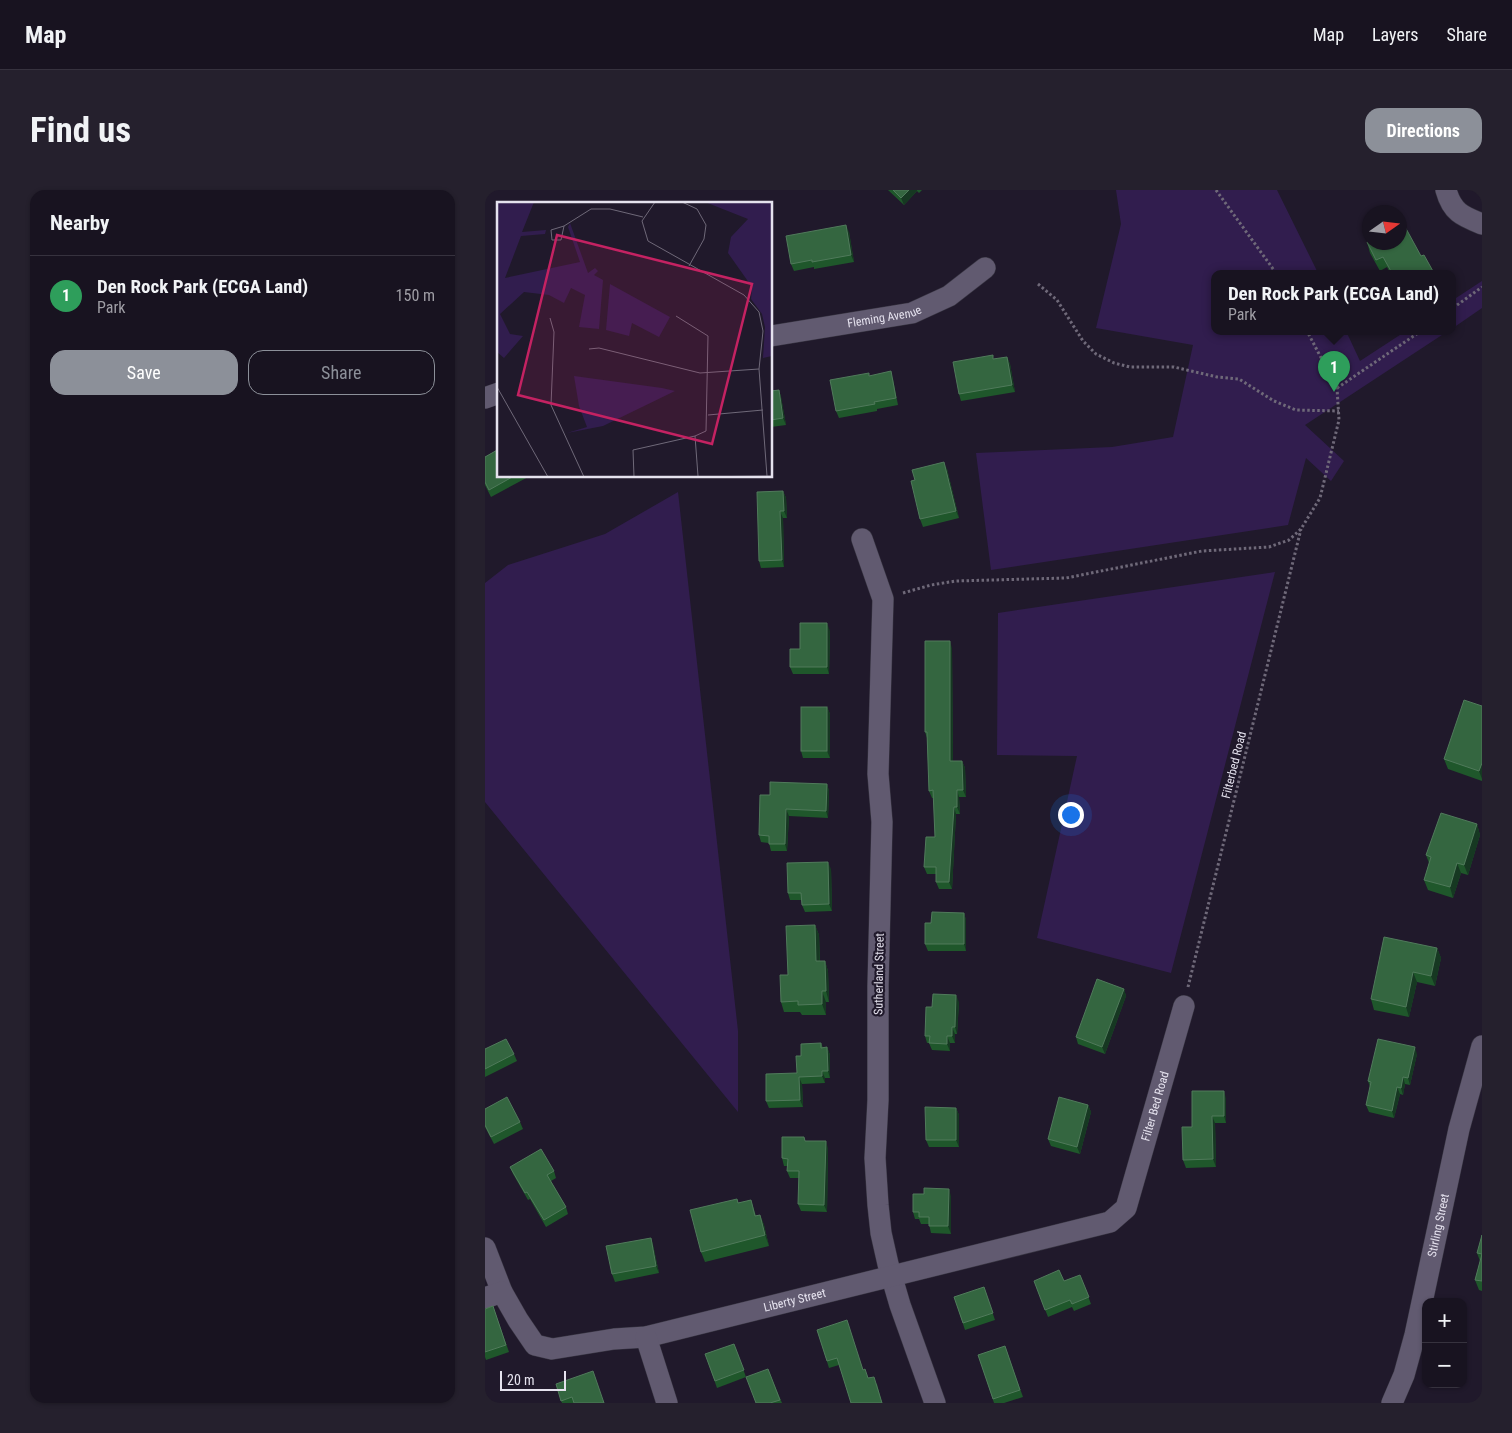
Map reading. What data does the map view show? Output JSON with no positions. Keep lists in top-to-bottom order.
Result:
{
  "streets": {
    "street": [
      "Fleming Avenue",
      "Sutherland Street",
      "Filter Bed Road",
      "Stirling Street",
      "Liberty Street"
    ],
    "path": ["Filterbed Road"]
  },
  "crossings": [
    ["Filterbed Road", "Filter Bed Road"],
    ["Sutherland Street", "Liberty Street"],
    ["Filter Bed Road", "Liberty Street"]
  ],
  "scale_bar": "20 m",
  "north": "right",
  "page": {
    "header": "Map",
    "nav": ["Map", "Layers", "Share"],
    "buttons": [
      "Directions",
      ["Save", "Share"]
    ],
    "title": "Find us",
    "heading": "Nearby",
    "list": [
      {
        "mark": "1",
        "name": "Den Rock Park (ECGA Land)",
        "note": "Park",
        "value": "150 m"
      }
    ],
    "popup": ["Den Rock Park (ECGA Land)", "Park"],
    "pins": "1",
    "map_buttons": ["+", "−"],
    "scale": "20 m"
  }
}
